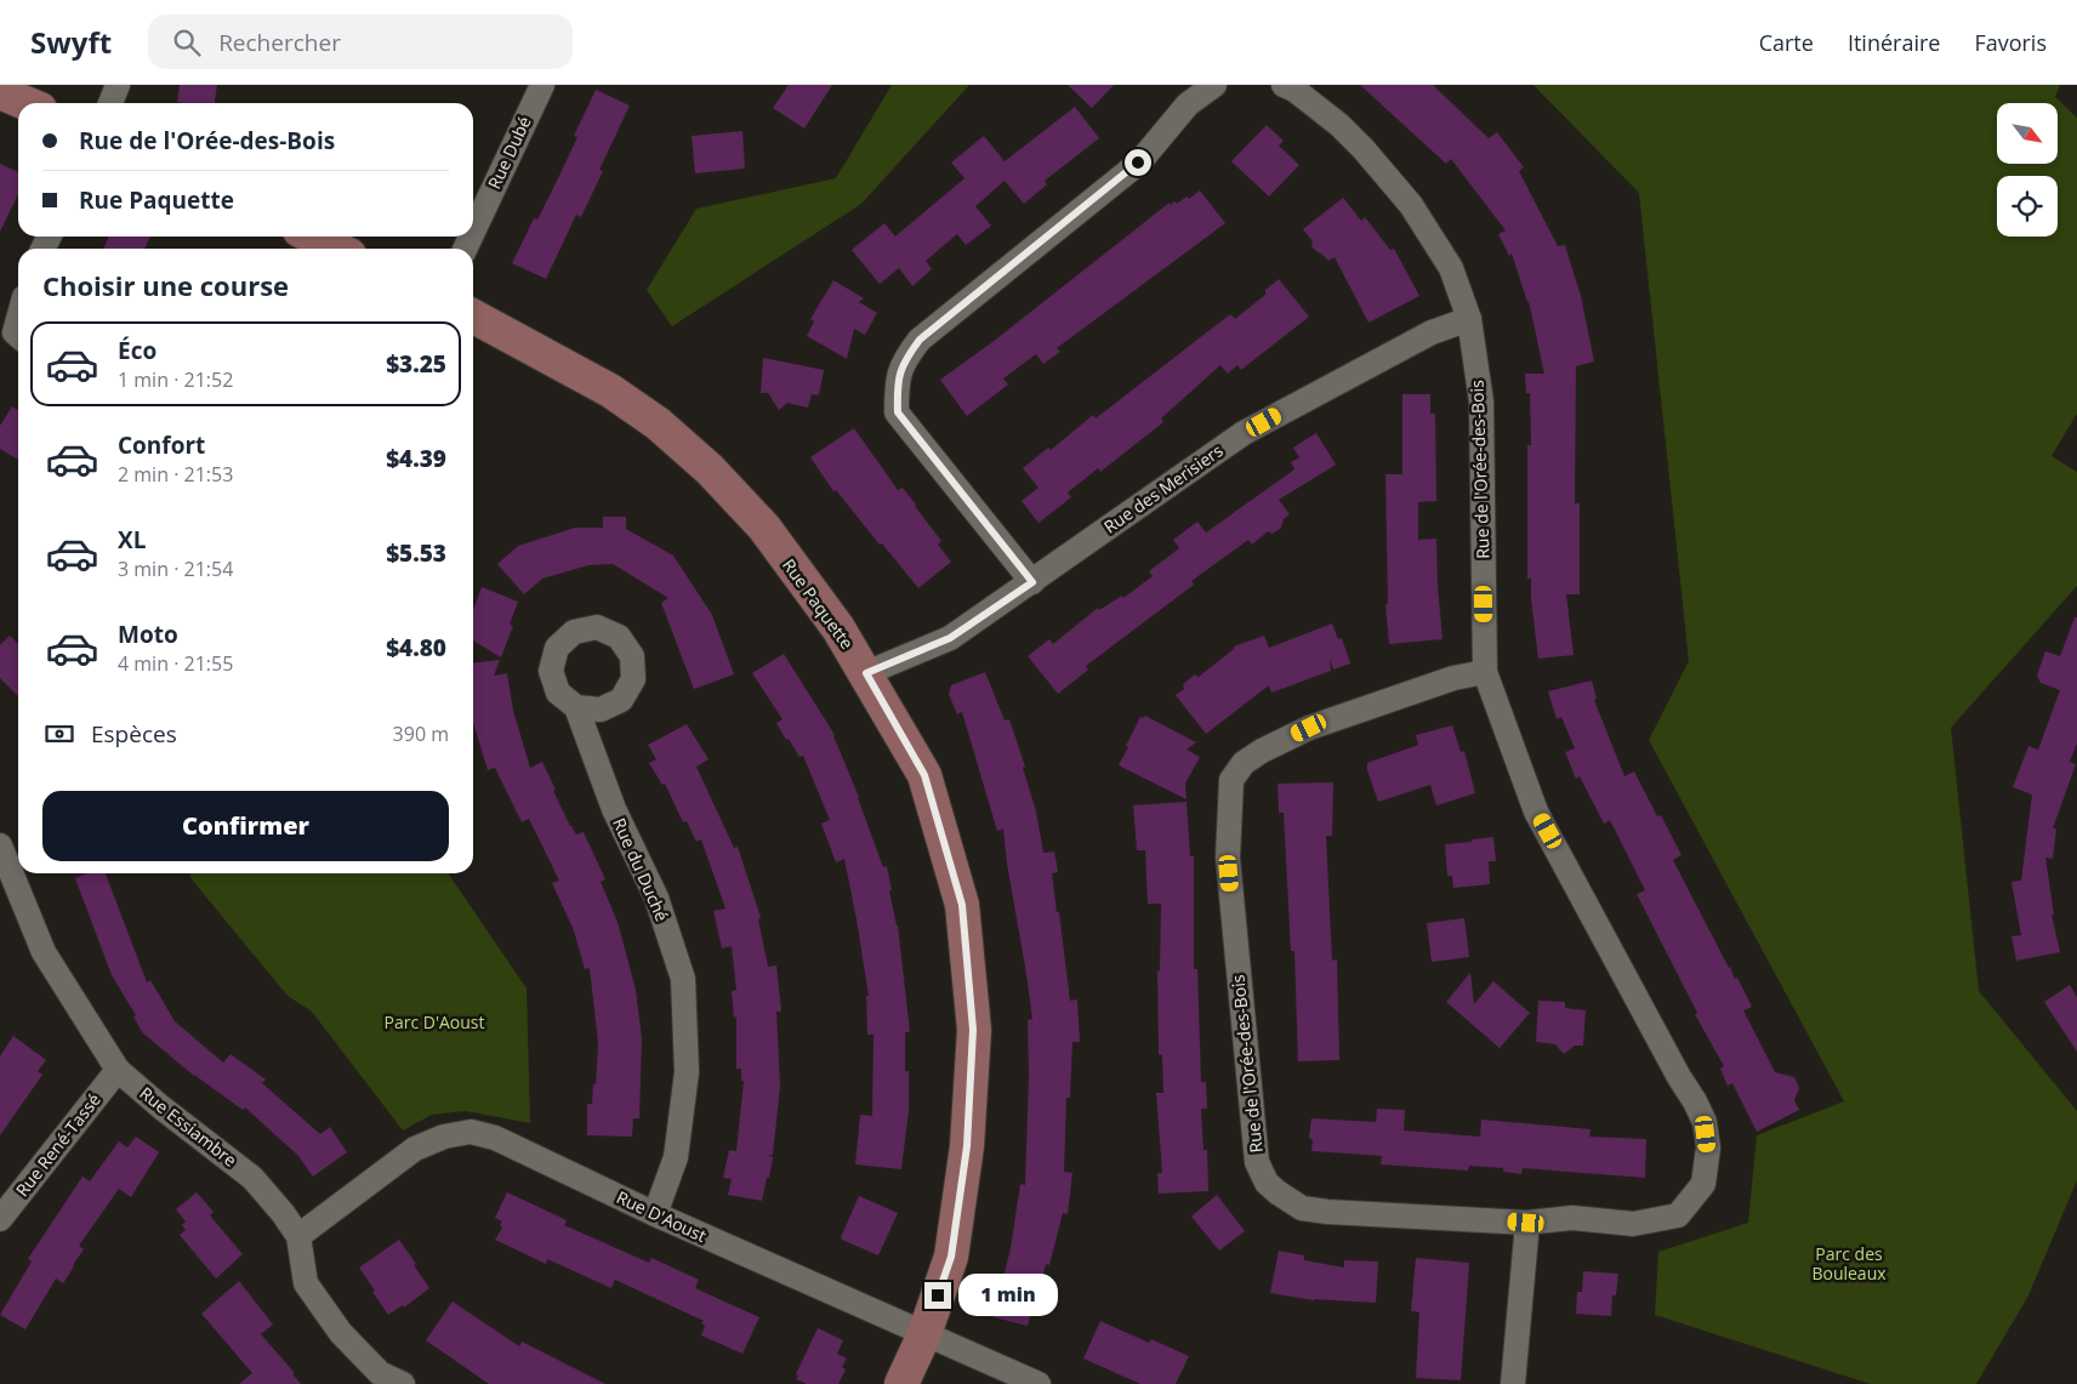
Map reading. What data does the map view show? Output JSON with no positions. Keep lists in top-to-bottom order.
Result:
{
  "streets": {
    "street": [
      "Rue Dubé",
      "Rue de l'Orée-des-Bois",
      "Rue des Merisiers",
      "Rue Paquette",
      "Rue du Duché",
      "Rue Essiambre",
      "Rue René-Tassé",
      "Rue D'Aoust"
    ]
  },
  "crossings": [
    ["Rue de l'Orée-des-Bois", "Rue des Merisiers"],
    ["Rue des Merisiers", "Rue Paquette"],
    ["Rue Paquette", "Rue D'Aoust"],
    ["Rue du Duché", "Rue D'Aoust"],
    ["Rue Essiambre", "Rue René-Tassé"],
    ["Rue Essiambre", "Rue D'Aoust"]
  ],
  "parks": ["Parc D'Aoust", "Parc des Bouleaux"],
  "north": "bottom right",
  "page": {
    "header": "Swyft",
    "search": "Rechercher",
    "nav": ["Carte", "Itinéraire", "Favoris"],
    "banner": ["Rue de l'Orée-des-Bois", "Rue Paquette"],
    "heading": "Choisir une course",
    "list": [
      {
        "name": "Éco",
        "note": "1 min · 21:52",
        "value": "$3.25"
      },
      {
        "name": "Confort",
        "note": "2 min · 21:53",
        "value": "$4.39"
      },
      {
        "name": "XL",
        "note": "3 min · 21:54",
        "value": "$5.53"
      },
      {
        "name": "Moto",
        "note": "4 min · 21:55",
        "value": "$4.80"
      }
    ],
    "pay": ["Espèces", "390 m"],
    "buttons": "Confirmer",
    "bubble": "1 min"
  }
}
